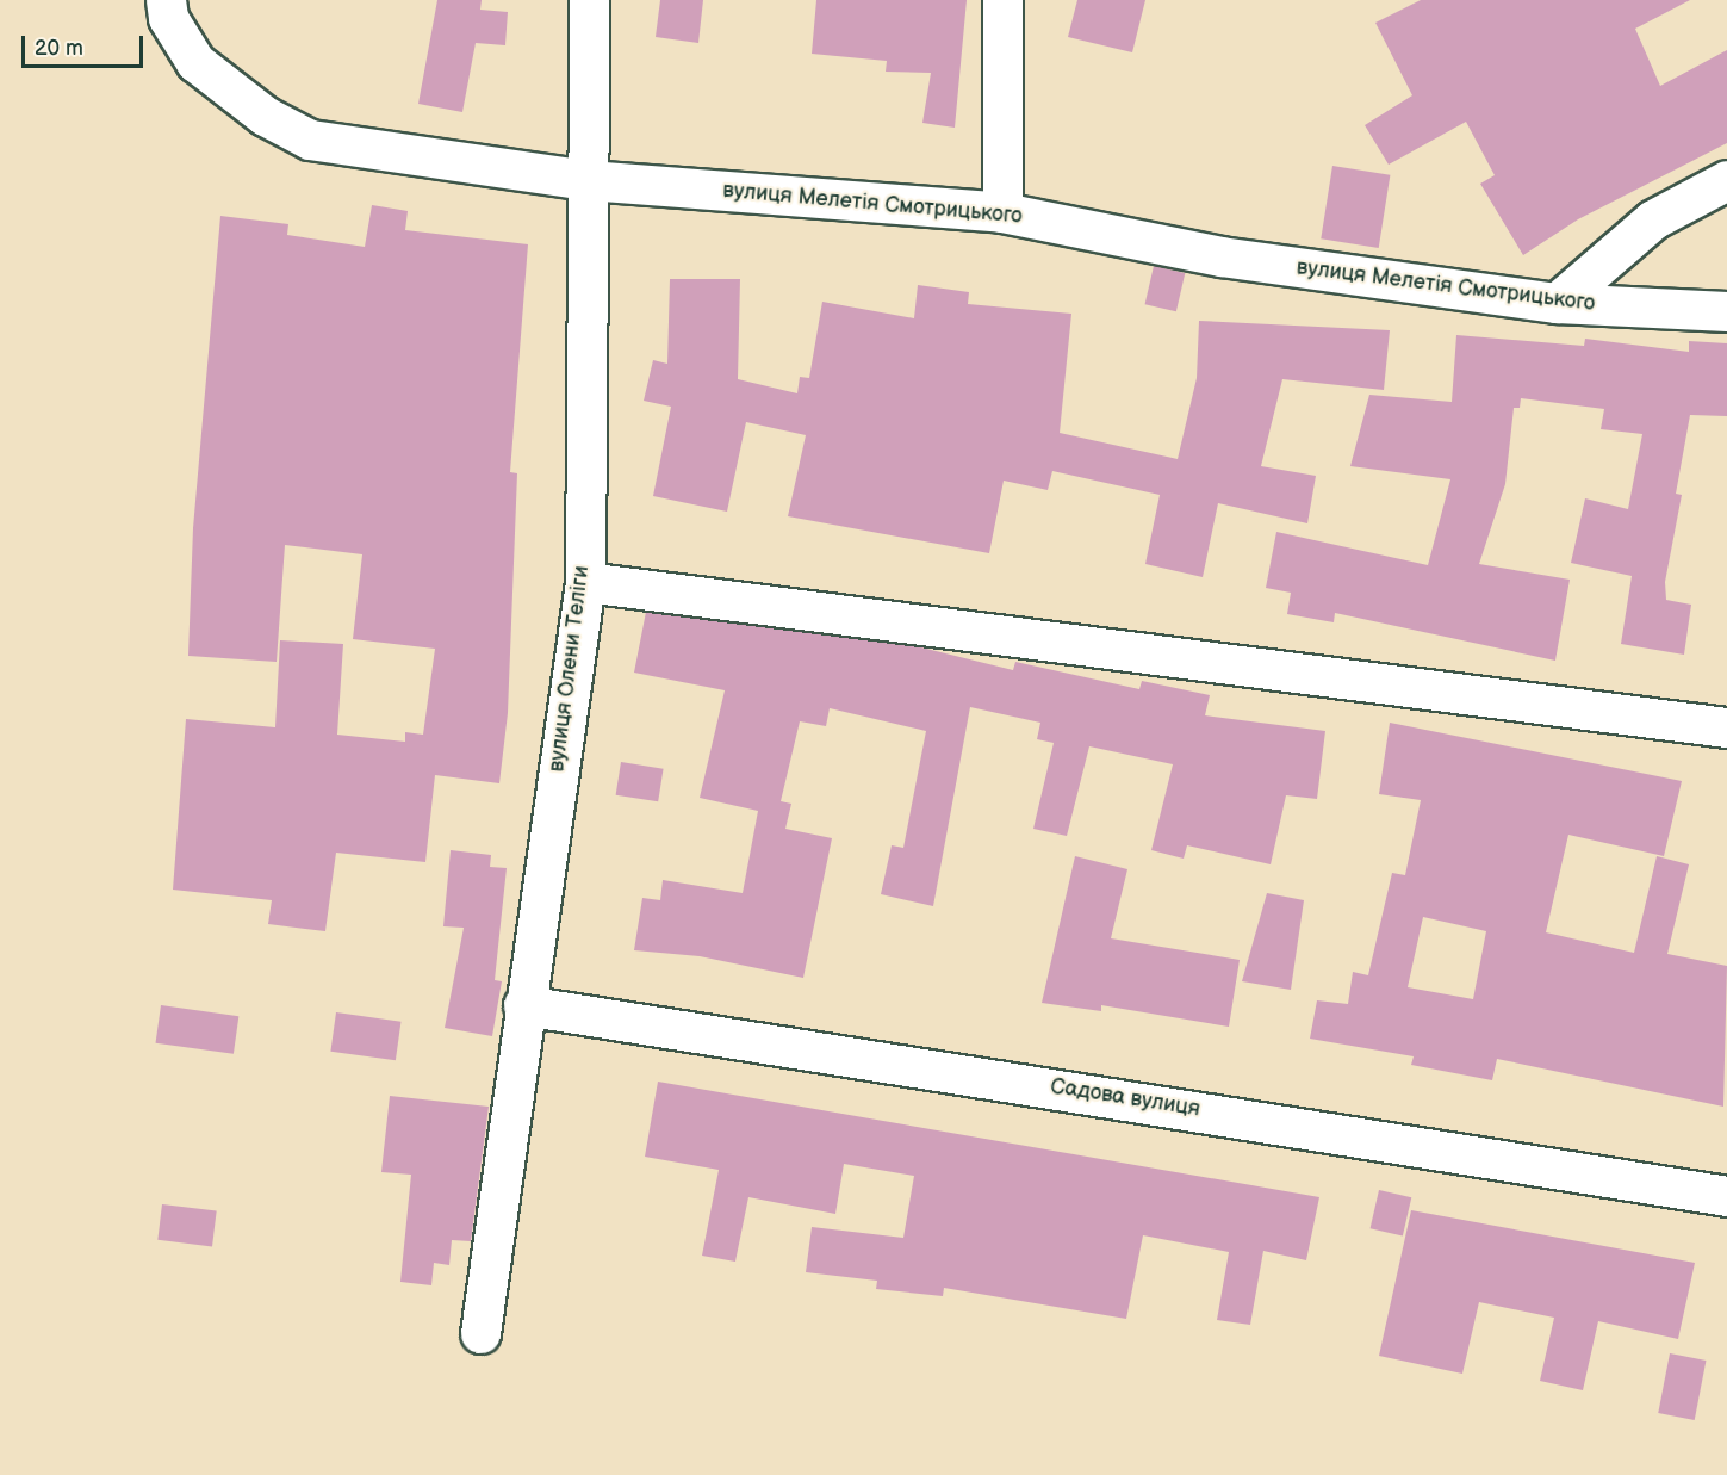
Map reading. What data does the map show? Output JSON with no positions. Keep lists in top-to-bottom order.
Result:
{
  "streets": {
    "street": ["вулиця Мелетія Смотрицького", "вулиця Олени Теліги", "Садова вулиця"]
  },
  "crossings": [
    ["вулиця Мелетія Смотрицького", "вулиця Олени Теліги"],
    ["вулиця Олени Теліги", "Садова вулиця"]
  ],
  "scale_bar": "20 m"
}
